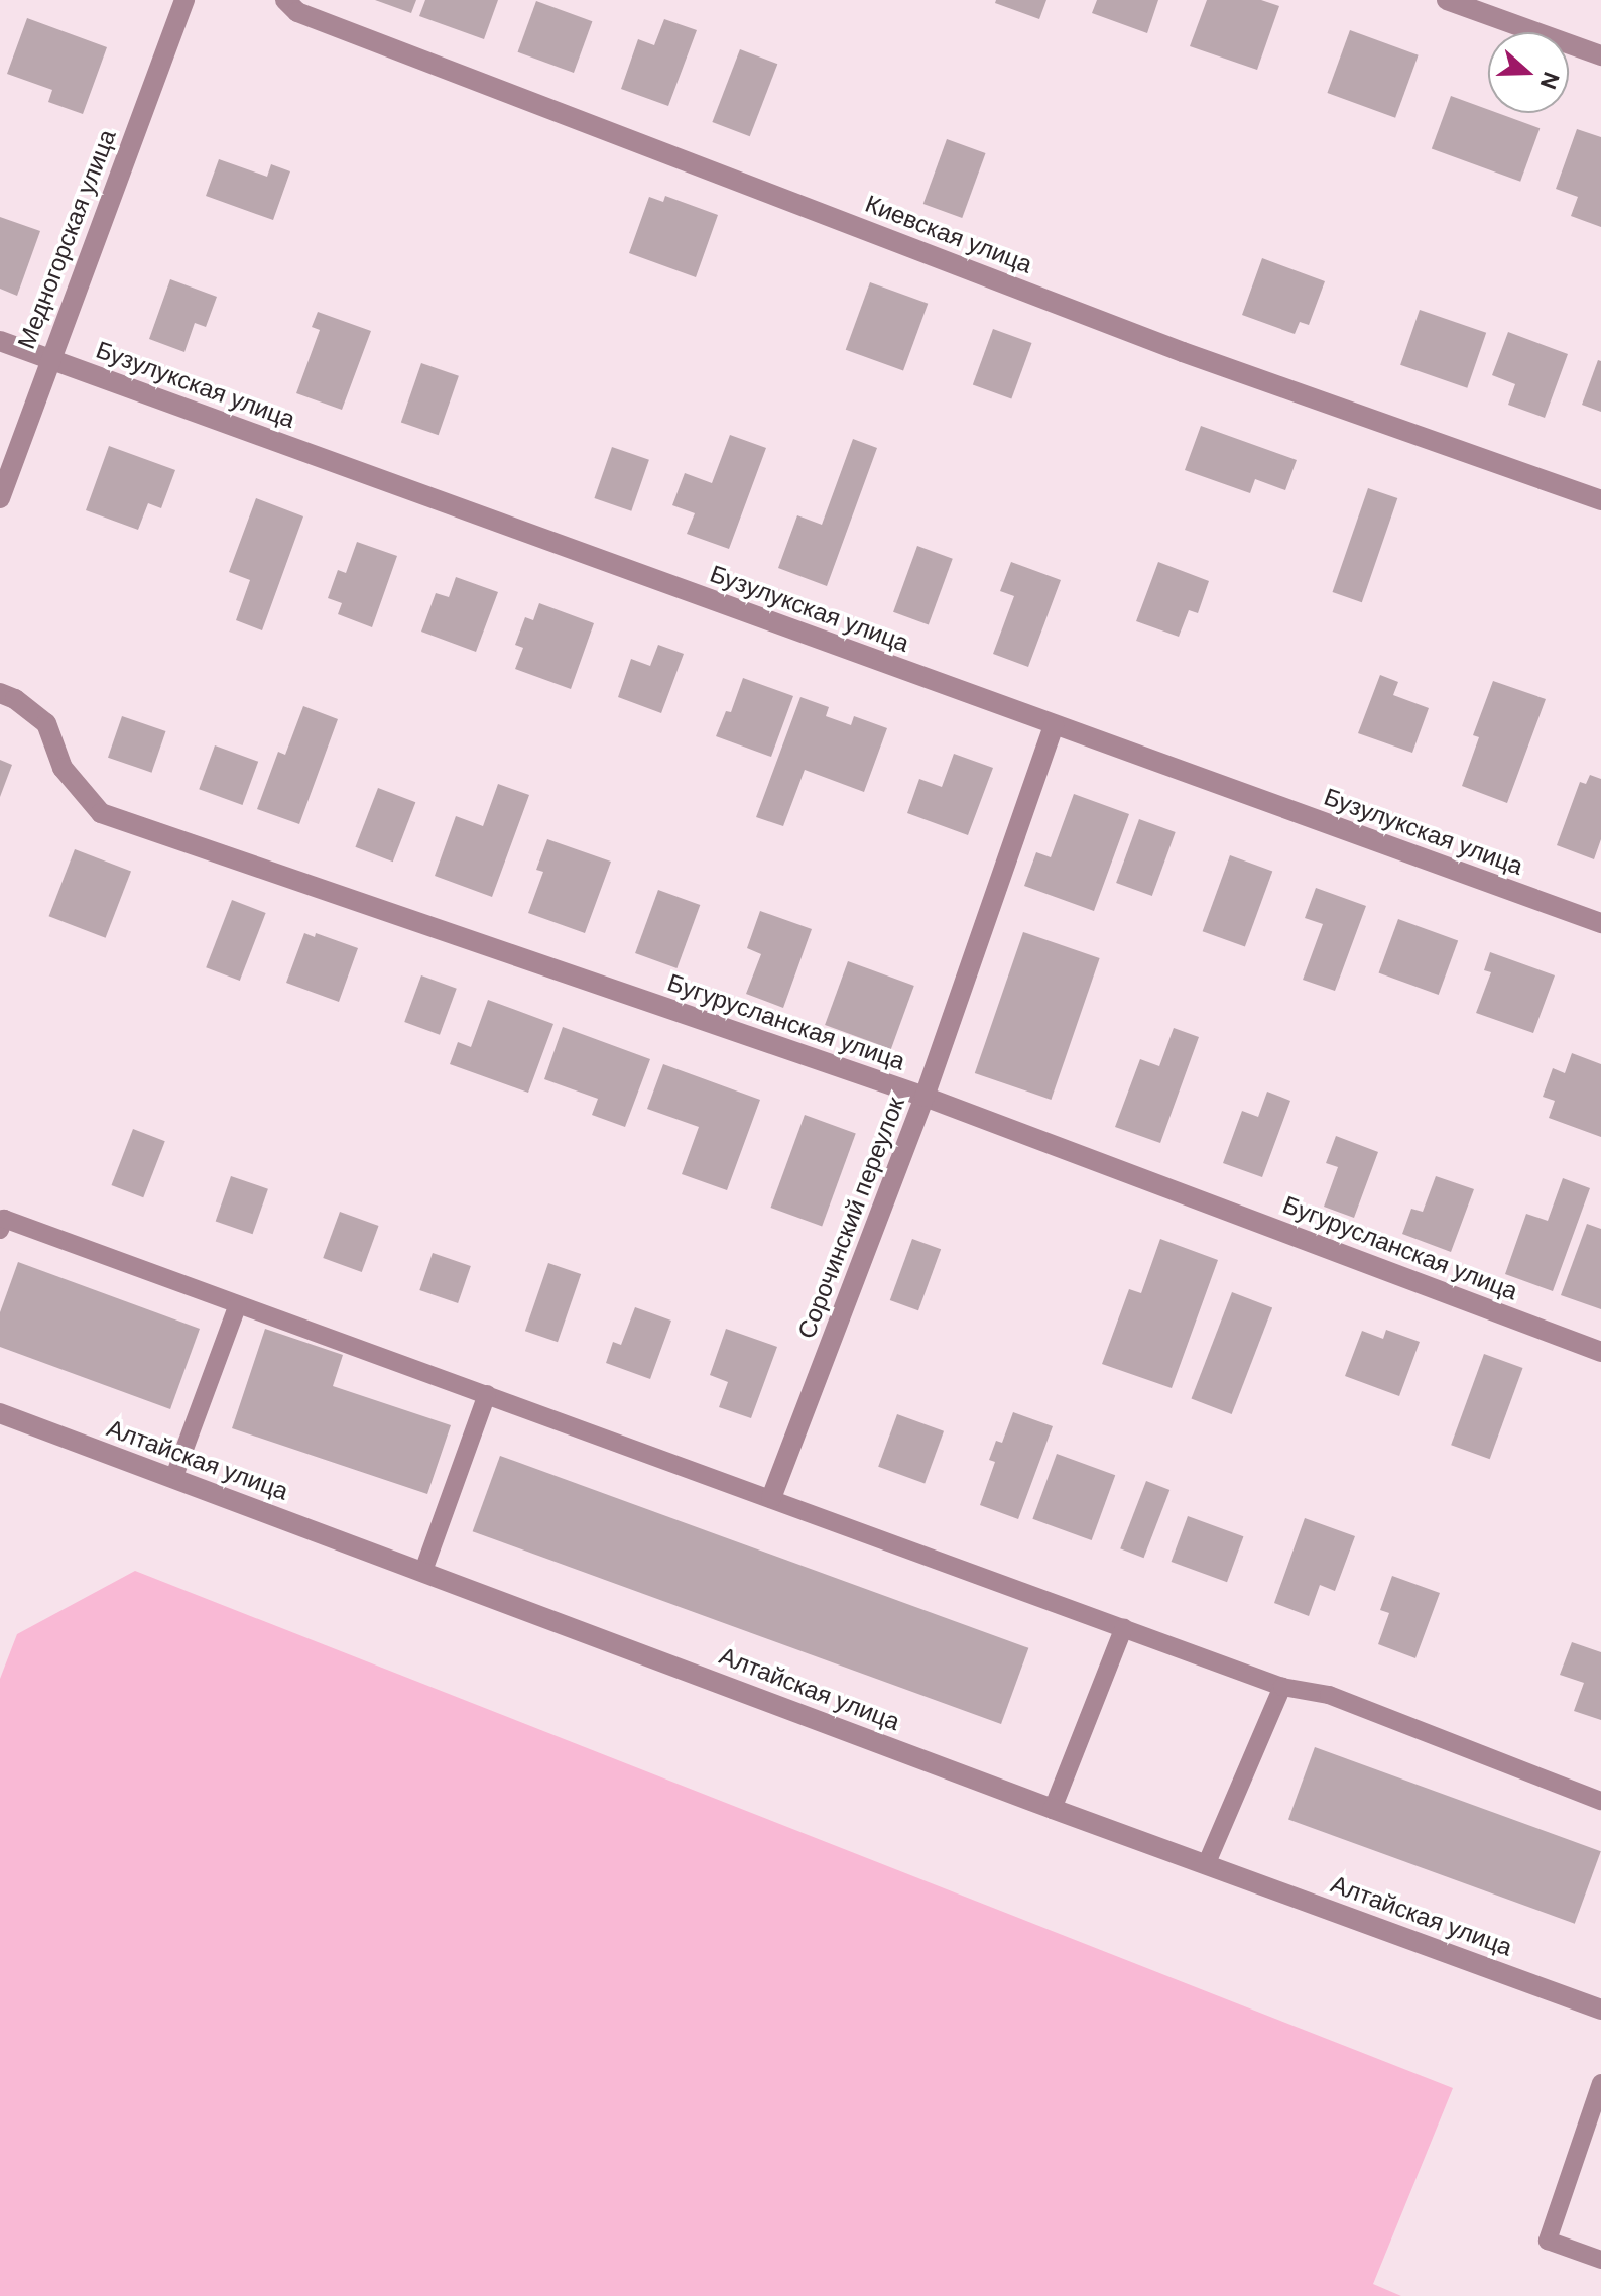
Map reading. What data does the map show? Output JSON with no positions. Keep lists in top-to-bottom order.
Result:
{
  "streets": {
    "street": [
      "Киевская улица",
      "Медногорская улица",
      "Бузулукская улица",
      "Бугурусланская улица",
      "Сорочинский переулок",
      "Алтайская улица"
    ]
  },
  "crossings": [
    ["Медногорская улица", "Бузулукская улица"],
    ["Бузулукская улица", "Сорочинский переулок"],
    ["Бугурусланская улица", "Сорочинский переулок"]
  ],
  "north": "right"
}
